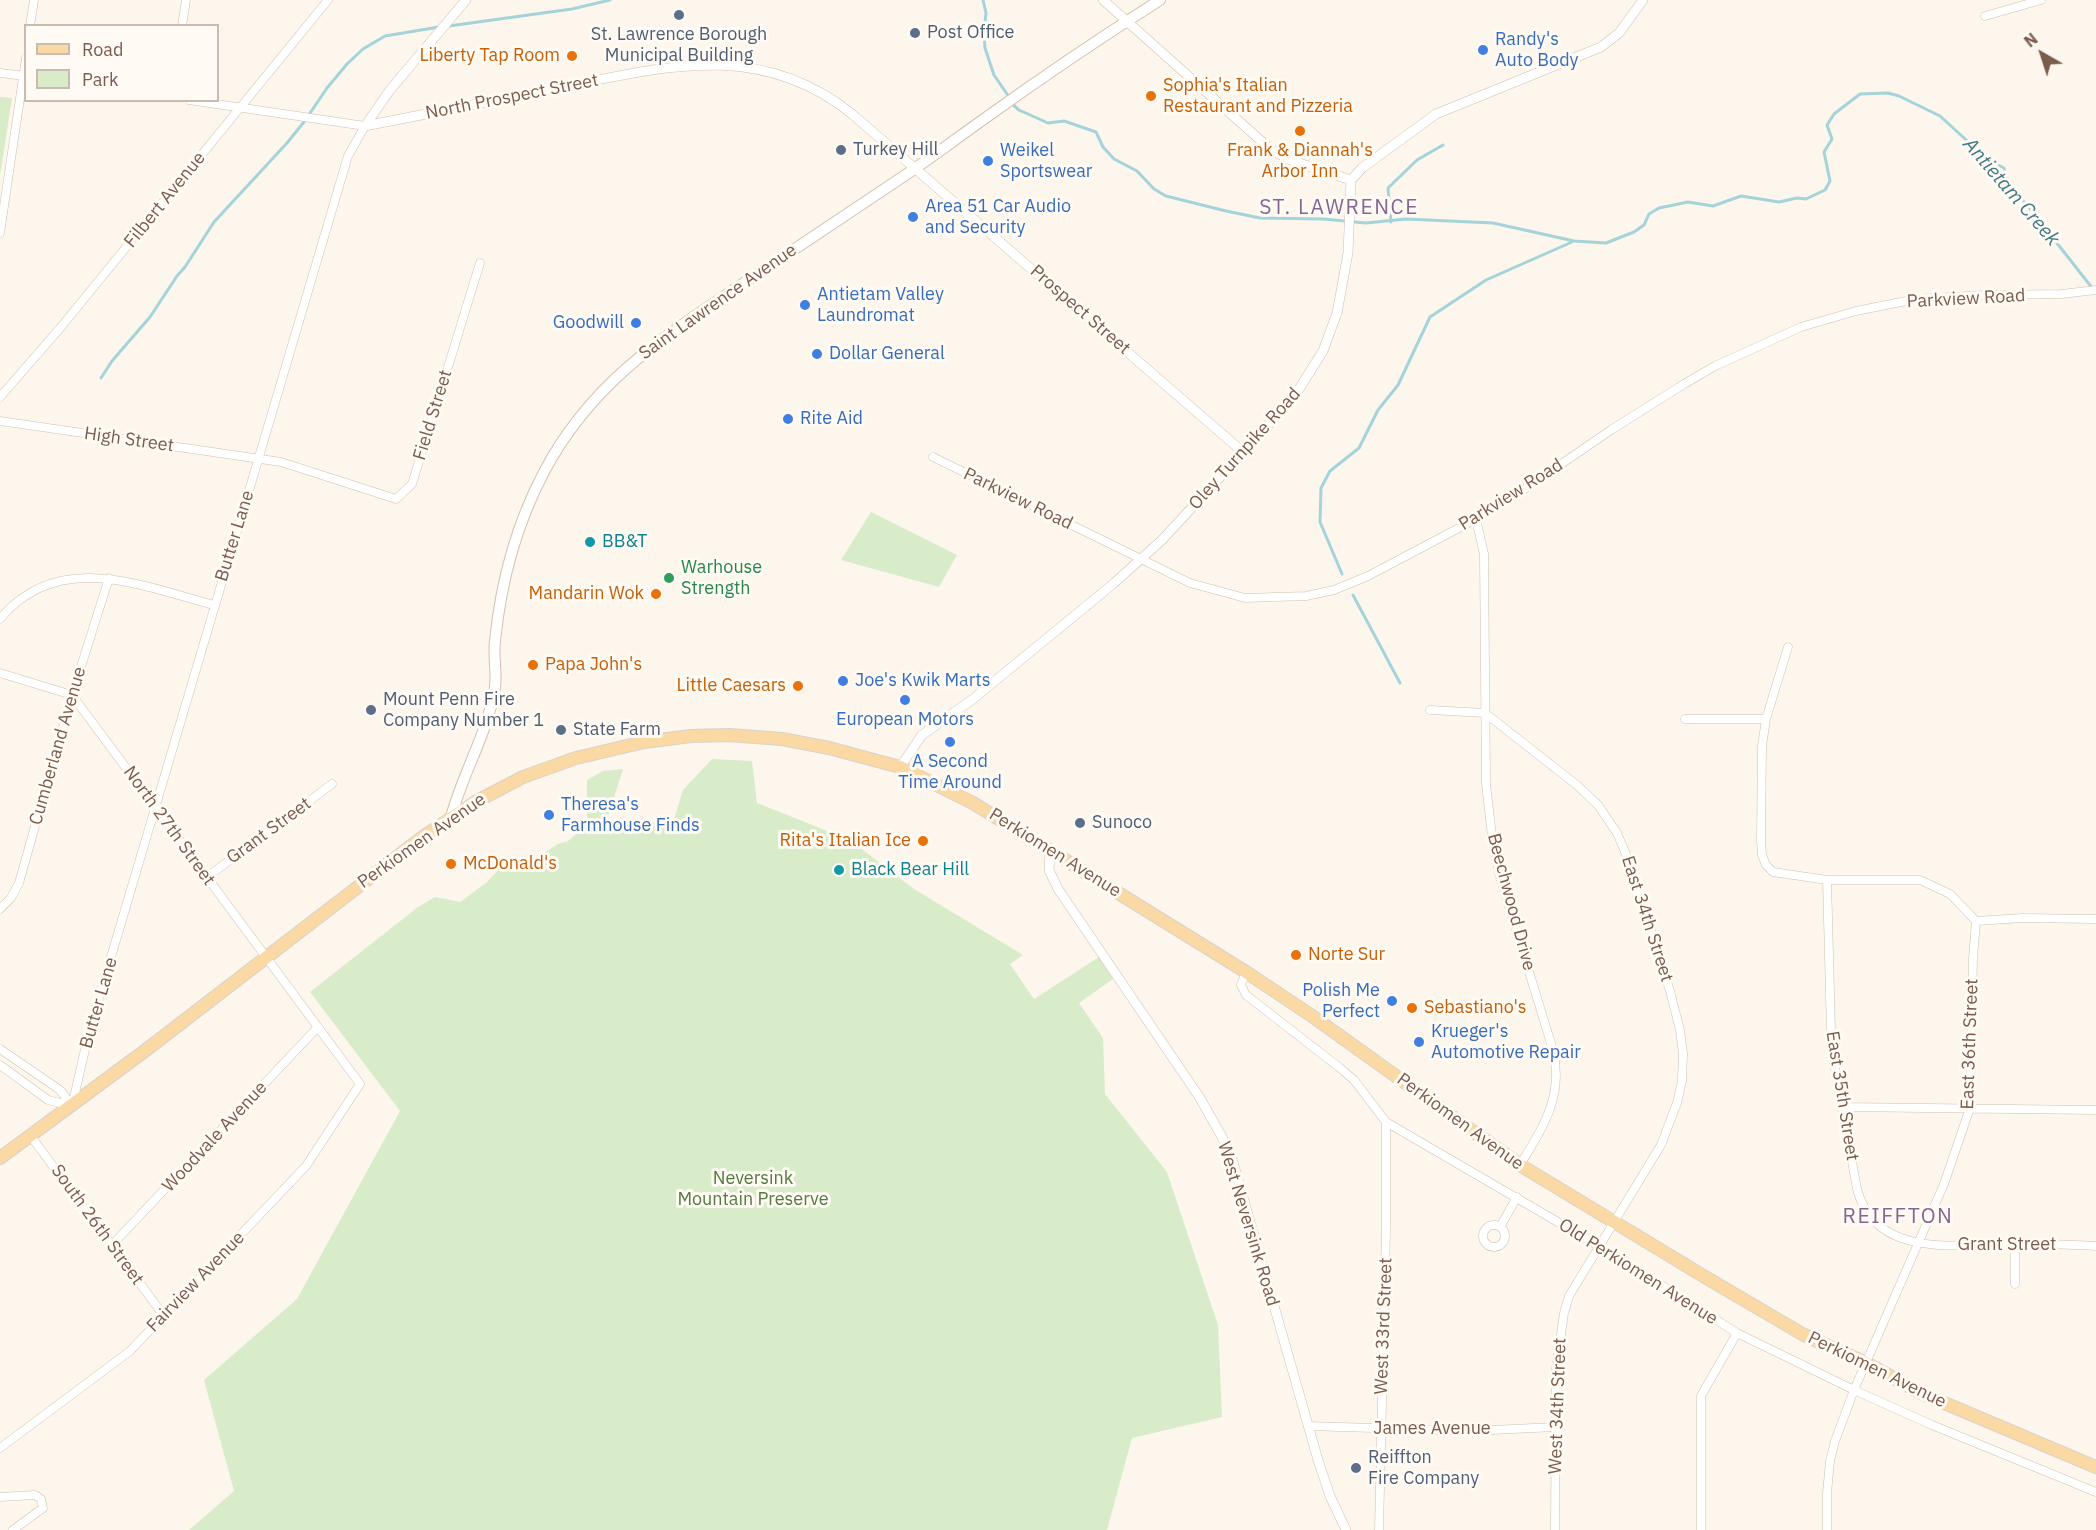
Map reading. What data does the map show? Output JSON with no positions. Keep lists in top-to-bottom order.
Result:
{
  "streets": {
    "main road": ["Saint Lawrence Avenue", "Perkiomen Avenue"],
    "street": [
      "North Prospect Street",
      "Filbert Avenue",
      "Parkview Road",
      "Prospect Street",
      "Field Street",
      "High Street",
      "Oley Turnpike Road",
      "Butter Lane",
      "Cumberland Avenue",
      "North 27th Street",
      "Grant Street",
      "Beechwood Drive",
      "East 34th Street",
      "East 36th Street",
      "East 35th Street",
      "Woodvale Avenue",
      "West Neversink Road",
      "South 26th Street",
      "Old Perkiomen Avenue",
      "Fairview Avenue",
      "West 33rd Street",
      "West 34th Street",
      "James Avenue"
    ]
  },
  "crossings": [
    ["North Prospect Street", "Saint Lawrence Avenue"],
    ["North Prospect Street", "Prospect Street"],
    ["North Prospect Street", "Butter Lane"],
    ["Parkview Road", "Oley Turnpike Road"],
    ["Parkview Road", "Beechwood Drive"],
    ["Saint Lawrence Avenue", "Prospect Street"],
    ["Saint Lawrence Avenue", "Perkiomen Avenue"],
    ["Prospect Street", "Oley Turnpike Road"],
    ["Field Street", "High Street"],
    ["High Street", "Butter Lane"],
    ["Oley Turnpike Road", "Perkiomen Avenue"],
    ["Butter Lane", "North 27th Street"],
    ["Butter Lane", "Perkiomen Avenue"],
    ["Cumberland Avenue", "North 27th Street"],
    ["North 27th Street", "Grant Street"],
    ["North 27th Street", "Perkiomen Avenue"],
    ["North 27th Street", "Woodvale Avenue"],
    ["North 27th Street", "Fairview Avenue"],
    ["Grant Street", "East 36th Street"],
    ["Grant Street", "East 35th Street"],
    ["Perkiomen Avenue", "Beechwood Drive"],
    ["Perkiomen Avenue", "East 34th Street"],
    ["Perkiomen Avenue", "East 36th Street"],
    ["Perkiomen Avenue", "West Neversink Road"],
    ["Perkiomen Avenue", "South 26th Street"],
    ["Perkiomen Avenue", "Old Perkiomen Avenue"],
    ["Perkiomen Avenue", "West 34th Street"],
    ["Beechwood Drive", "East 34th Street"],
    ["East 34th Street", "West 34th Street"],
    ["East 36th Street", "East 35th Street"],
    ["East 36th Street", "Old Perkiomen Avenue"],
    ["Woodvale Avenue", "South 26th Street"],
    ["West Neversink Road", "James Avenue"],
    ["South 26th Street", "Fairview Avenue"],
    ["Old Perkiomen Avenue", "West 33rd Street"],
    ["Old Perkiomen Avenue", "West 34th Street"],
    ["West 33rd Street", "James Avenue"],
    ["West 34th Street", "James Avenue"]
  ],
  "districts": ["ST. LAWRENCE", "REIFFTON"],
  "water": ["Antietam Creek"],
  "parks": ["Neversink Mountain Preserve"],
  "places": [
    "St. Lawrence Borough Municipal Building",
    "Post Office",
    "Randy's Auto Body",
    "Liberty Tap Room",
    "Sophia's Italian Restaurant and Pizzeria",
    "Frank & Diannah's Arbor Inn",
    "Turkey Hill",
    "Weikel Sportswear",
    "Area 51 Car Audio and Security",
    "Antietam Valley Laundromat",
    "Goodwill",
    "Dollar General",
    "Rite Aid",
    "BB&T",
    "Warhouse Strength",
    "Mandarin Wok",
    "Papa John's",
    "Joe's Kwik Marts",
    "Little Caesars",
    "European Motors",
    "Mount Penn Fire Company Number 1",
    "State Farm",
    "A Second Time Around",
    "Theresa's Farmhouse Finds",
    "Sunoco",
    "Rita's Italian Ice",
    "McDonald's",
    "Black Bear Hill",
    "Norte Sur",
    "Polish Me Perfect",
    "Sebastiano's",
    "Krueger's Automotive Repair",
    "Reiffton Fire Company"
  ],
  "legend": ["Road", "Park"],
  "north": "top left"
}
